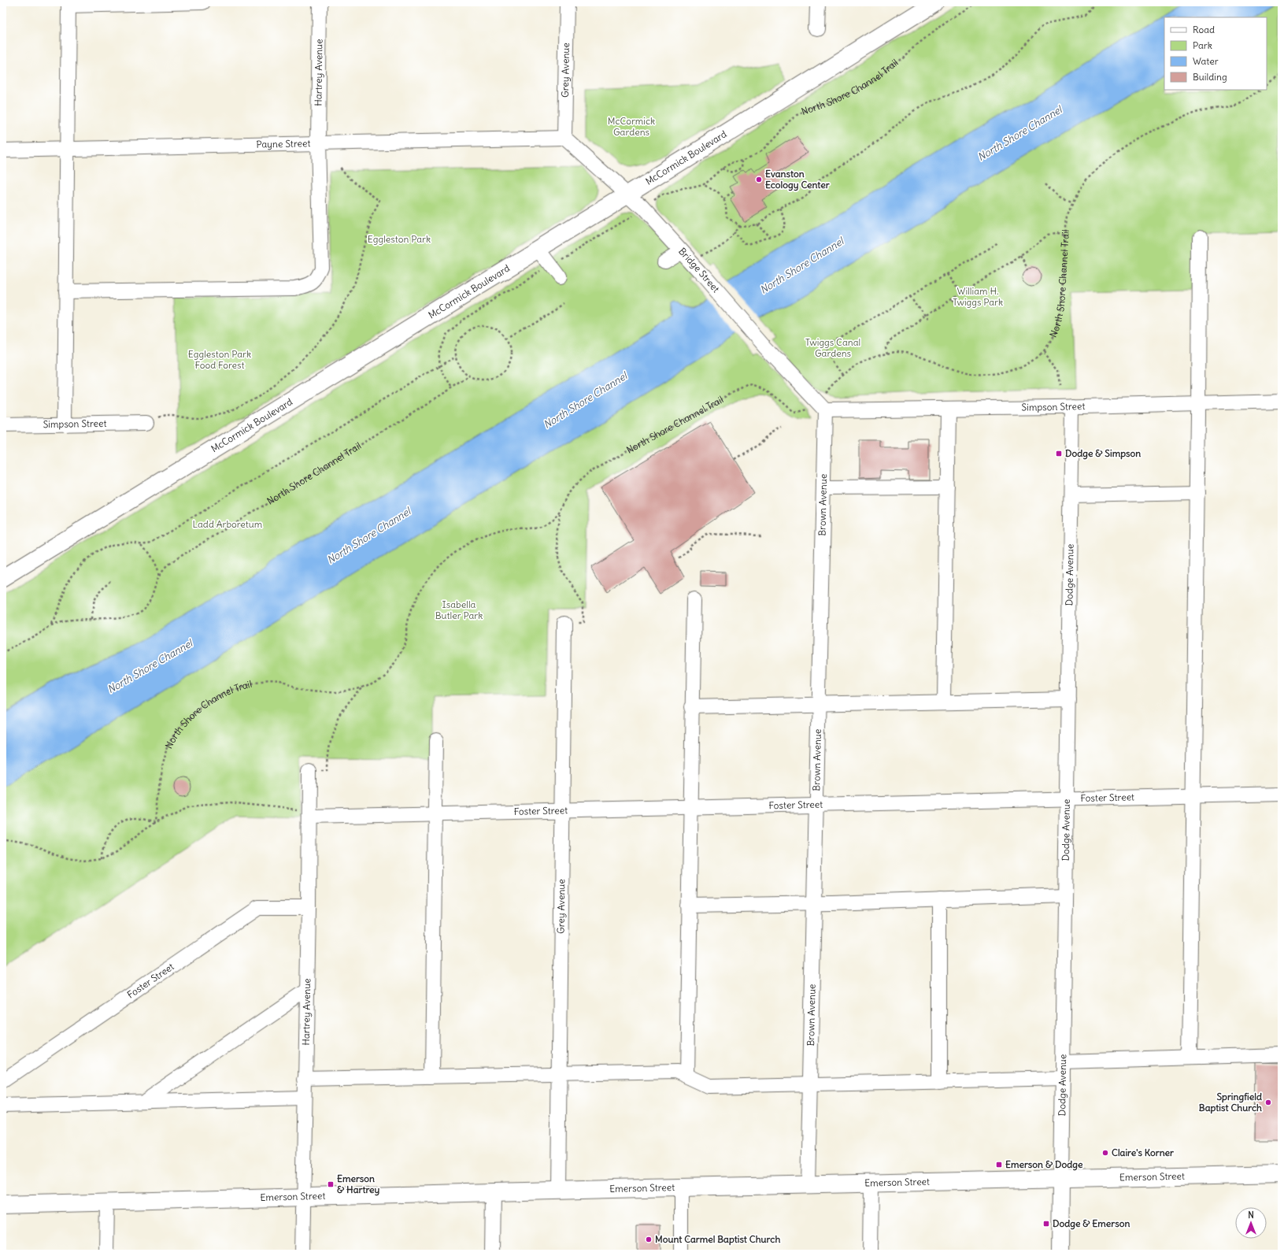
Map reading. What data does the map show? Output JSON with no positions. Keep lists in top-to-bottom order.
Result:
{
  "streets": {
    "main road": ["McCormick Boulevard", "Dodge Avenue", "Emerson Street"],
    "street": [
      "Grey Avenue",
      "Hartrey Avenue",
      "Payne Street",
      "Bridge Street",
      "Simpson Street",
      "Brown Avenue",
      "Foster Street"
    ],
    "path": ["North Shore Channel Trail"]
  },
  "crossings": [
    ["Grey Avenue", "North Shore Channel Trail"],
    ["Grey Avenue", "Payne Street"],
    ["Grey Avenue", "Bridge Street"],
    ["Grey Avenue", "Foster Street"],
    ["Grey Avenue", "Emerson Street"],
    ["Hartrey Avenue", "North Shore Channel Trail"],
    ["Hartrey Avenue", "Payne Street"],
    ["Hartrey Avenue", "Foster Street"],
    ["Hartrey Avenue", "Emerson Street"],
    ["Payne Street", "Bridge Street"],
    ["McCormick Boulevard", "Bridge Street"],
    ["Bridge Street", "Simpson Street"],
    ["Bridge Street", "Brown Avenue"],
    ["Simpson Street", "Brown Avenue"],
    ["Simpson Street", "Dodge Avenue"],
    ["Brown Avenue", "Foster Street"],
    ["Brown Avenue", "Emerson Street"],
    ["Dodge Avenue", "Foster Street"],
    ["Dodge Avenue", "Emerson Street"]
  ],
  "water": ["North Shore Channel"],
  "parks": [
    "McCormick Gardens",
    "Eggleston Park",
    "William H. Twiggs Park",
    "Twiggs Canal Gardens",
    "Eggleston Park Food Forest",
    "Ladd Arboretum",
    "Isabella Butler Park"
  ],
  "places": {
    "other": [
      "Evanston Ecology Center",
      "Springfield Baptist Church",
      "Claire's Korner",
      "Mount Carmel Baptist Church"
    ],
    "transit": [
      "Dodge & Simpson",
      "Emerson & Dodge",
      "Emerson & Hartrey",
      "Dodge & Emerson"
    ]
  },
  "legend": [
    "Road",
    "Park",
    "Water",
    "Building"
  ],
  "north": "top"
}
